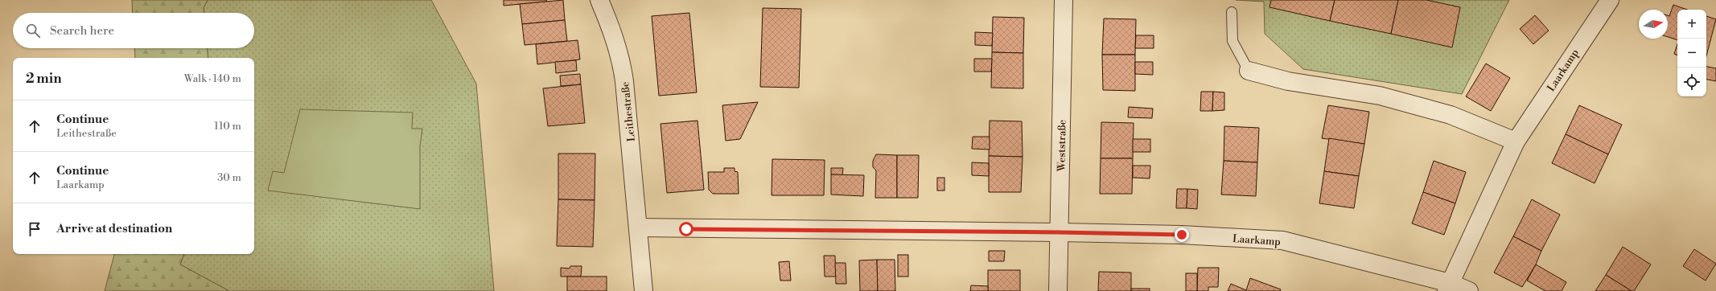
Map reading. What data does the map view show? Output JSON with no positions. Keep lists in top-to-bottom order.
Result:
{
  "streets": {
    "street": ["Laarkamp", "Leithestraße", "Weststraße"]
  },
  "crossings": [
    ["Laarkamp", "Weststraße"]
  ],
  "north": "right",
  "page": {
    "map_buttons": ["+", "−"],
    "search": "Search here",
    "heading": ["2 min", "Walk · 140 m"],
    "list": [
      ["Continue", "Leithestraße", "110 m"],
      ["Continue", "Laarkamp", "30 m"],
      "Arrive at destination"
    ]
  }
}
